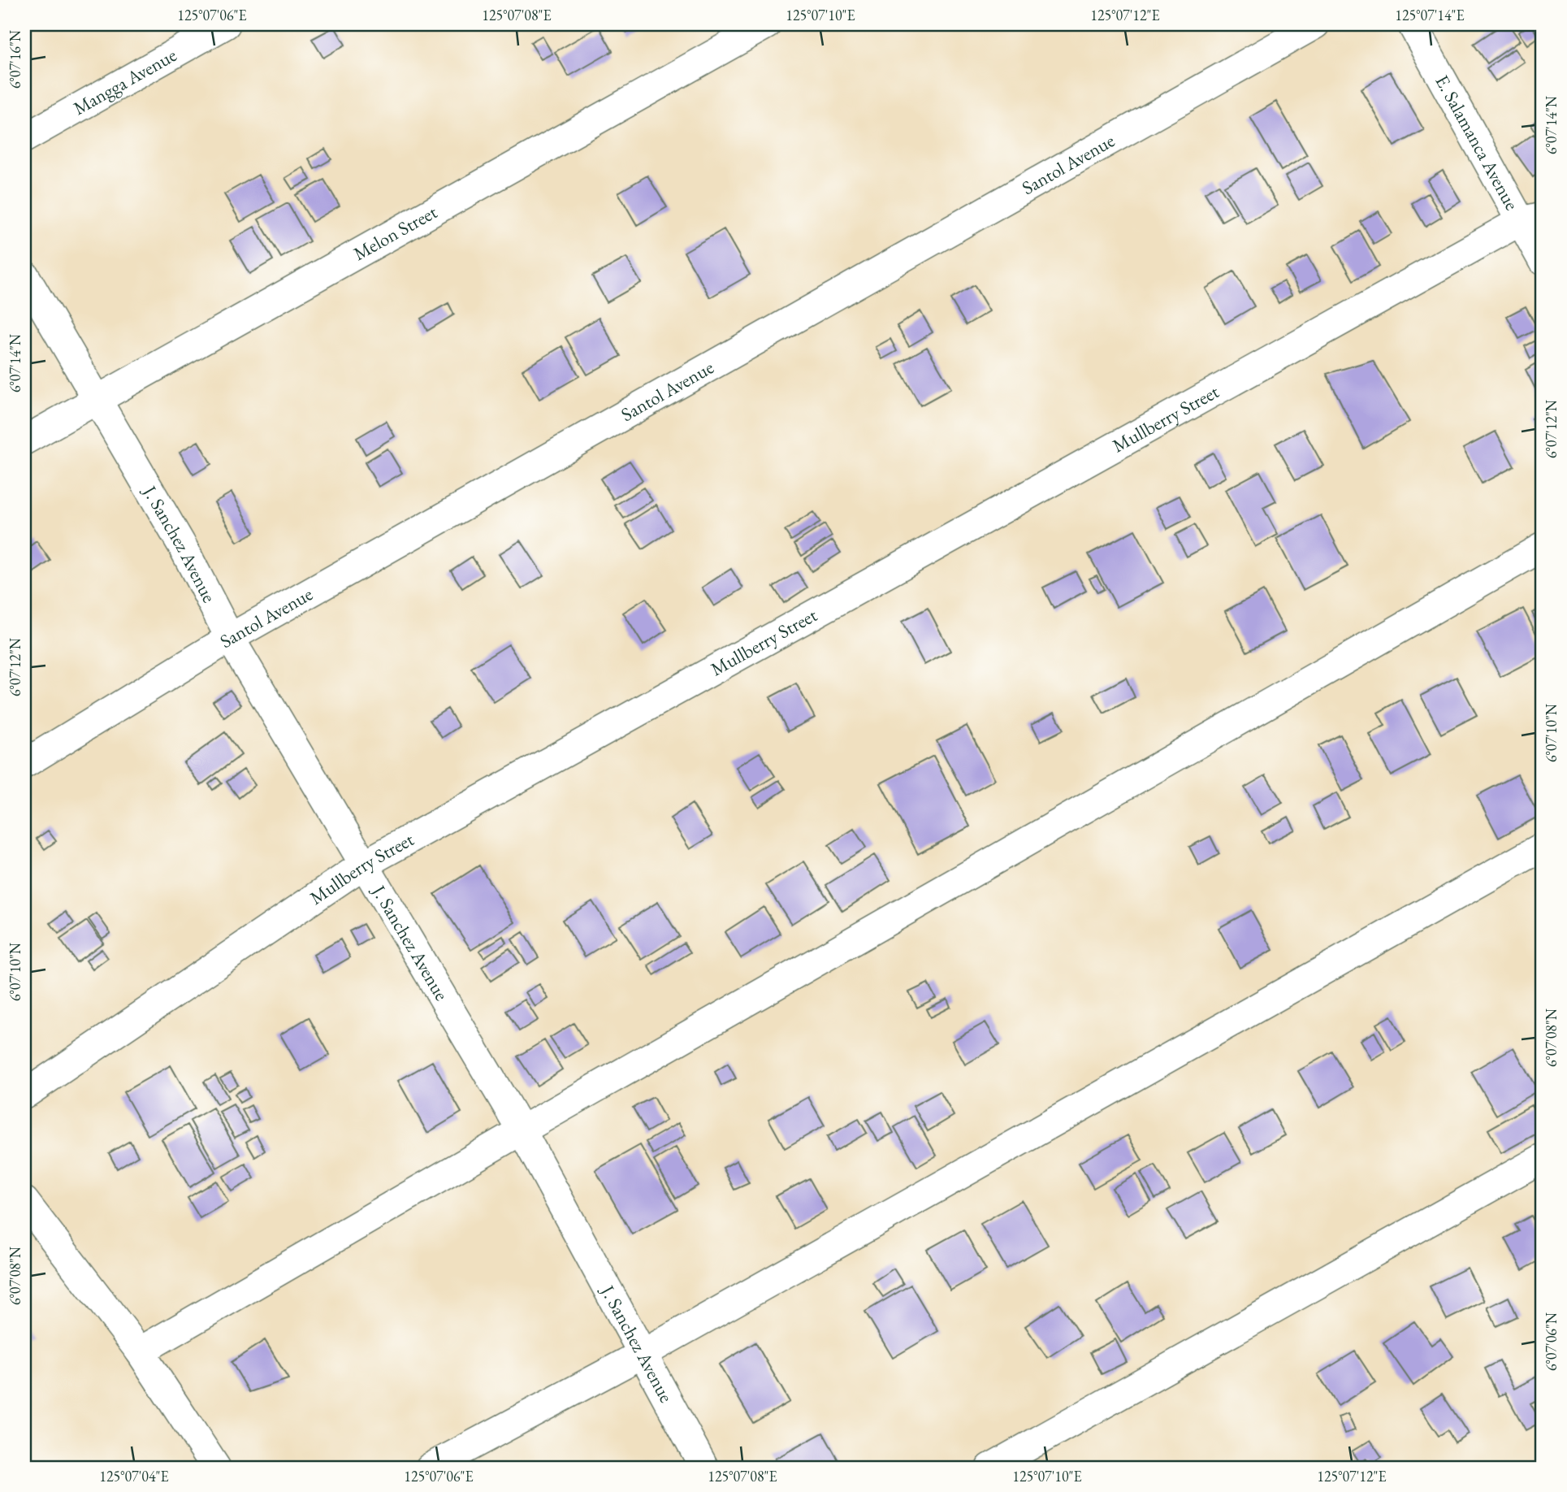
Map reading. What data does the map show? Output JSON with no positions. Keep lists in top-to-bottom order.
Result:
{
  "streets": {
    "street": [
      "Mangga Avenue",
      "E. Salamanca Avenue",
      "Santol Avenue",
      "Melon Street",
      "Mullberry Street",
      "J. Sanchez Avenue"
    ]
  },
  "crossings": [
    ["E. Salamanca Avenue", "Mullberry Street"],
    ["Santol Avenue", "J. Sanchez Avenue"],
    ["Melon Street", "J. Sanchez Avenue"],
    ["Mullberry Street", "J. Sanchez Avenue"]
  ],
  "coordinates": [
    "125°07'06\"E",
    "125°07'08\"E",
    "125°07'10\"E",
    "125°07'12\"E",
    "125°07'14\"E",
    "6°07'16\"N",
    "6°07'14\"N",
    "6°07'12\"N",
    "6°07'10\"N",
    "6°07'08\"N",
    "6°07'06\"N",
    "125°07'04\"E"
  ]
}
